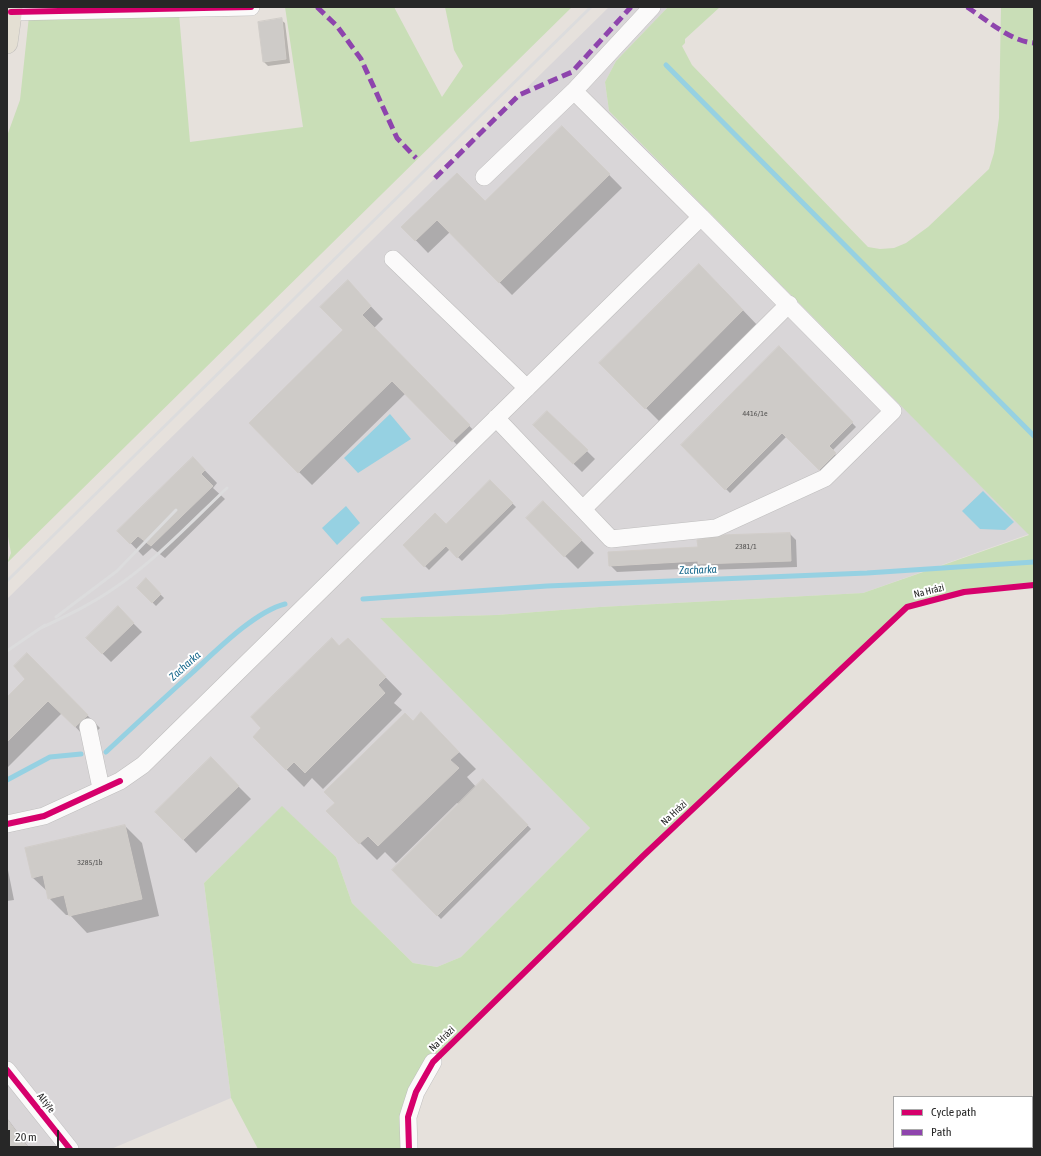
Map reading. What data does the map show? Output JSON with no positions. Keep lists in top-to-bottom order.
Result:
{
  "streets": {
    "street": ["Na Hrázi", "Altýře"]
  },
  "water": ["Zacharka"],
  "house_numbers": ["4416/1e", "2381/1", "3285/1b"],
  "legend": ["Cycle path", "Path"],
  "scale_bar": "20 m"
}
